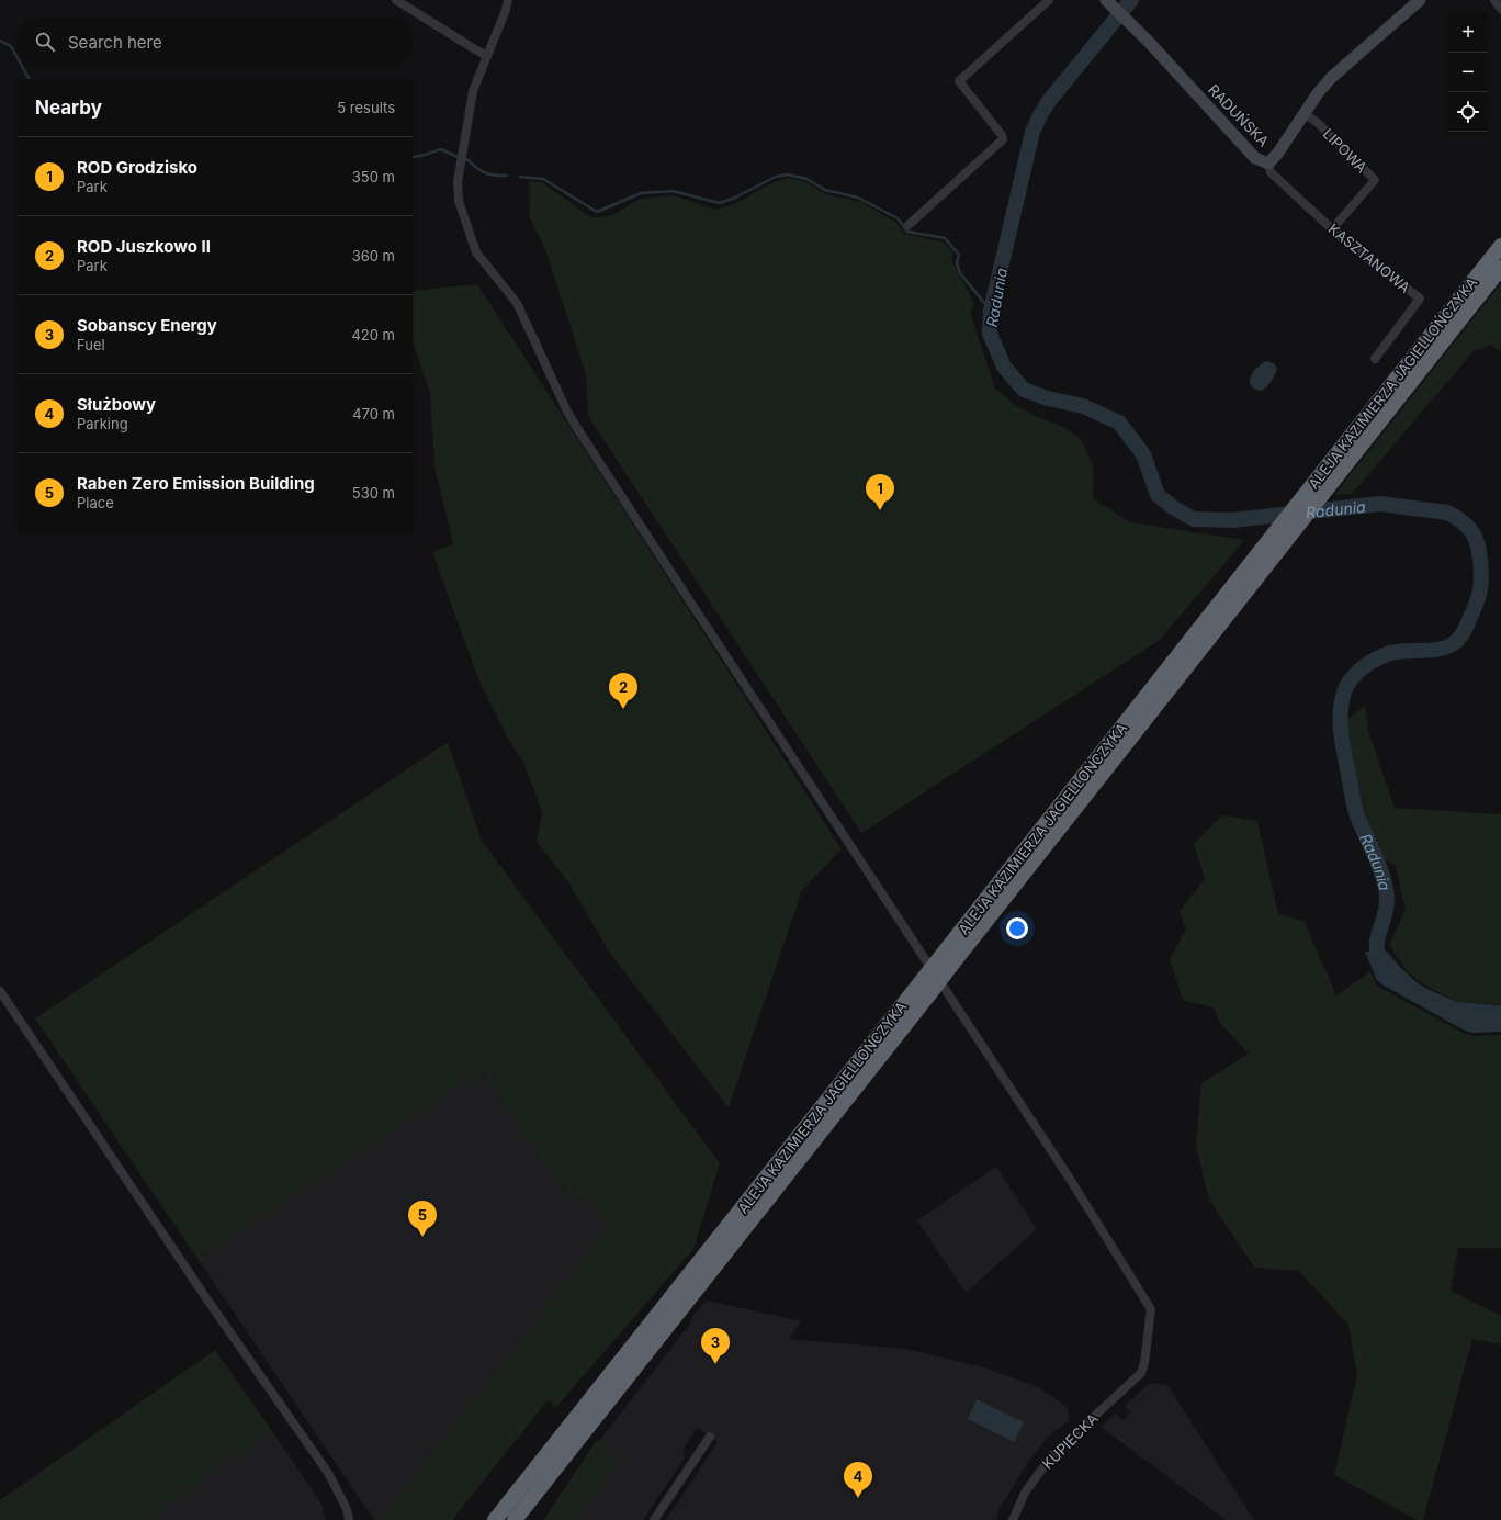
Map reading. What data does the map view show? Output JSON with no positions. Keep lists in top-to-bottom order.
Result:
{
  "streets": {
    "highway": ["ALEJA KAZIMIERZA JAGIELLOŃCZYKA"],
    "street": [
      "RADUŃSKA",
      "LIPOWA",
      "KASZTANOWA",
      "KUPIECKA"
    ]
  },
  "crossings": [
    ["RADUŃSKA", "LIPOWA"],
    ["RADUŃSKA", "KASZTANOWA"],
    ["LIPOWA", "KASZTANOWA"]
  ],
  "water": ["Radunia"],
  "page": {
    "map_buttons": ["+", "−"],
    "search": "Search here",
    "heading": ["Nearby", "5 results"],
    "list": [
      {
        "mark": "1",
        "name": "ROD Grodzisko",
        "note": "Park",
        "value": "350 m"
      },
      {
        "mark": "2",
        "name": "ROD Juszkowo II",
        "note": "Park",
        "value": "360 m"
      },
      {
        "mark": "3",
        "name": "Sobanscy Energy",
        "note": "Fuel",
        "value": "420 m"
      },
      {
        "mark": "4",
        "name": "Służbowy",
        "note": "Parking",
        "value": "470 m"
      },
      {
        "mark": "5",
        "name": "Raben Zero Emission Building",
        "note": "Place",
        "value": "530 m"
      }
    ],
    "pins": [
      "1",
      "2",
      "5",
      "3",
      "4"
    ]
  }
}
